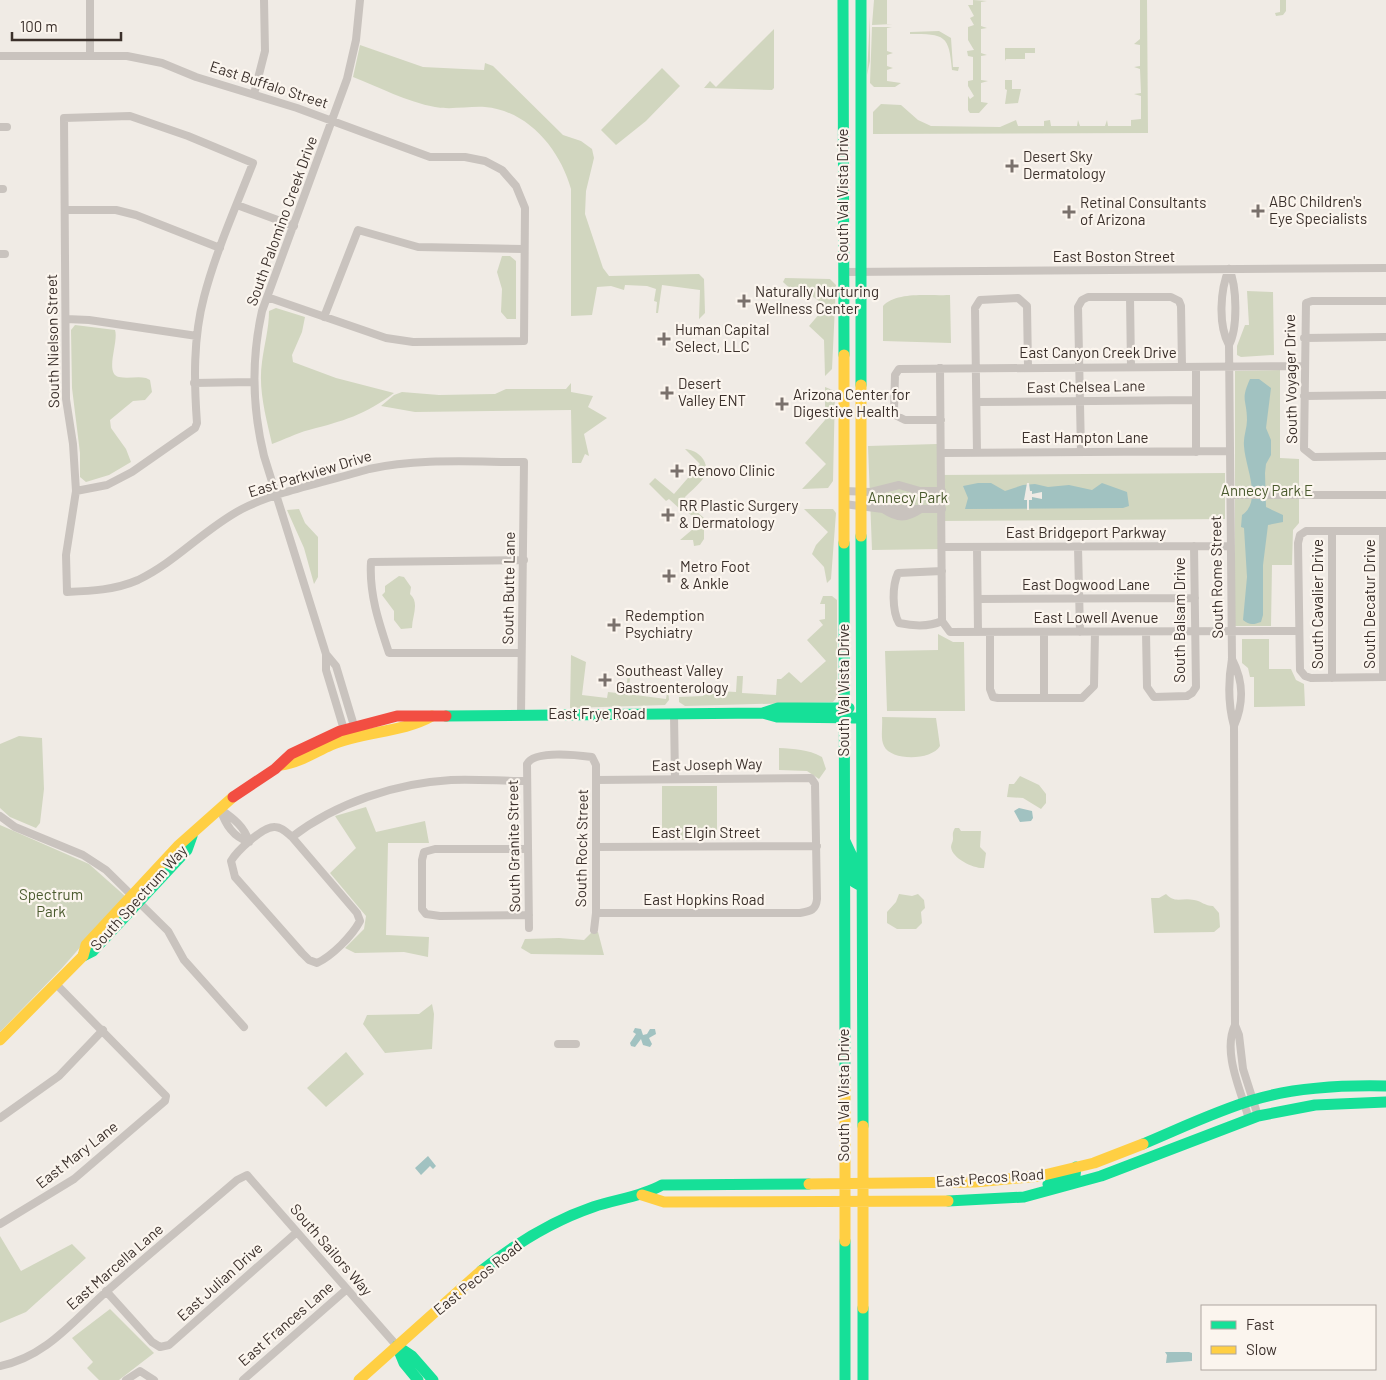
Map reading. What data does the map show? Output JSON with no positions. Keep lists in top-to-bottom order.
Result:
{
  "streets": {
    "main road": [
      "South Val Vista Drive",
      "East Frye Road",
      "South Spectrum Way",
      "East Pecos Road"
    ],
    "street": [
      "East Buffalo Street",
      "South Palomino Creek Drive",
      "East Boston Street",
      "South Nielson Street",
      "East Canyon Creek Drive",
      "South Voyager Drive",
      "East Chelsea Lane",
      "East Hampton Lane",
      "East Parkview Drive",
      "East Bridgeport Parkway",
      "South Rome Street",
      "East Dogwood Lane",
      "South Butte Lane",
      "South Cavalier Drive",
      "South Decatur Drive",
      "East Lowell Avenue",
      "South Balsam Drive",
      "East Joseph Way",
      "East Elgin Street",
      "South Granite Street",
      "South Rock Street",
      "East Hopkins Road",
      "East Mary Lane",
      "South Sailors Way",
      "East Marcella Lane",
      "East Julian Drive",
      "East Frances Lane"
    ]
  },
  "crossings": [
    ["East Buffalo Street", "South Palomino Creek Drive"],
    ["South Val Vista Drive", "East Boston Street"],
    ["South Val Vista Drive", "East Frye Road"],
    ["South Val Vista Drive", "East Pecos Road"],
    ["South Palomino Creek Drive", "East Parkview Drive"],
    ["South Palomino Creek Drive", "East Frye Road"],
    ["South Palomino Creek Drive", "South Spectrum Way"],
    ["East Boston Street", "South Rome Street"],
    ["South Nielson Street", "East Parkview Drive"],
    ["East Canyon Creek Drive", "South Voyager Drive"],
    ["East Canyon Creek Drive", "South Rome Street"],
    ["East Hampton Lane", "South Rome Street"],
    ["East Parkview Drive", "South Butte Lane"],
    ["East Bridgeport Parkway", "South Rome Street"],
    ["East Bridgeport Parkway", "South Balsam Drive"],
    ["South Rome Street", "East Lowell Avenue"],
    ["South Rome Street", "East Pecos Road"],
    ["East Dogwood Lane", "South Balsam Drive"],
    ["South Butte Lane", "East Frye Road"],
    ["East Lowell Avenue", "South Balsam Drive"],
    ["East Frye Road", "South Spectrum Way"],
    ["East Joseph Way", "East Elgin Street"],
    ["East Joseph Way", "South Rock Street"],
    ["East Joseph Way", "East Hopkins Road"],
    ["East Elgin Street", "South Rock Street"],
    ["East Elgin Street", "East Hopkins Road"],
    ["South Granite Street", "South Rock Street"],
    ["South Rock Street", "East Hopkins Road"],
    ["East Pecos Road", "South Sailors Way"],
    ["South Sailors Way", "East Marcella Lane"],
    ["South Sailors Way", "East Julian Drive"],
    ["South Sailors Way", "East Frances Lane"],
    ["East Marcella Lane", "East Julian Drive"]
  ],
  "parks": ["Annecy Park E", "Annecy Park", "Spectrum Park"],
  "places": {
    "health": [
      "Desert Sky Dermatology",
      "ABC Children's Eye Specialists",
      "Retinal Consultants of Arizona",
      "Naturally Nurturing Wellness Center",
      "Human Capital Select, LLC",
      "Desert Valley ENT",
      "Arizona Center for Digestive Health",
      "Renovo Clinic",
      "RR Plastic Surgery & Dermatology",
      "Metro Foot & Ankle",
      "Redemption Psychiatry",
      "Southeast Valley Gastroenterology"
    ]
  },
  "legend": ["Fast", "Slow"],
  "scale_bar": "100 m"
}
